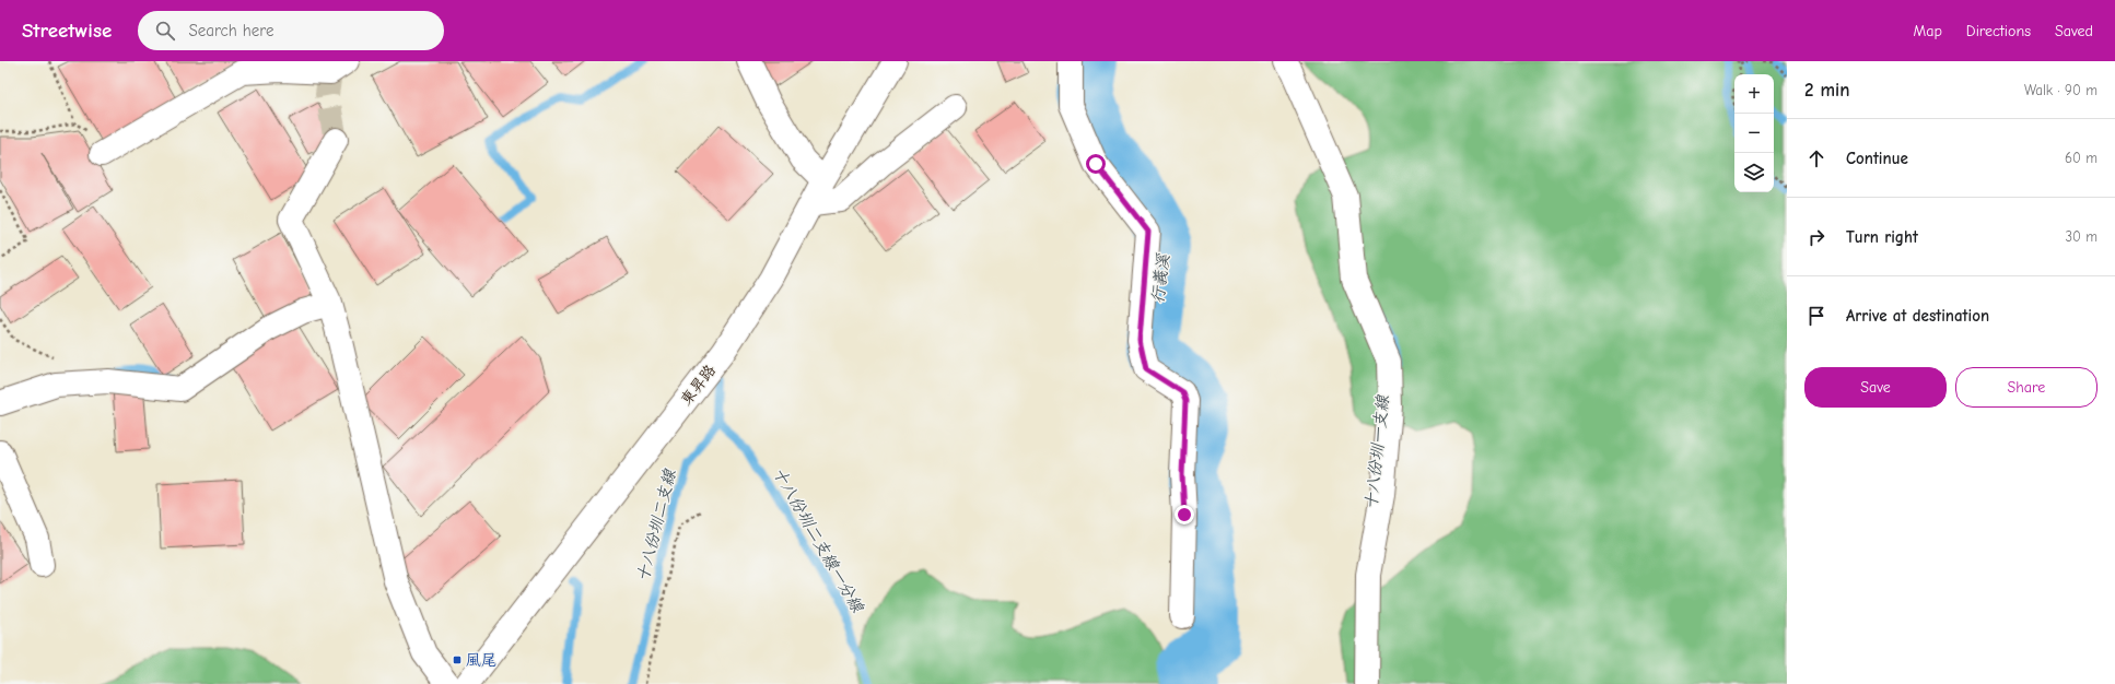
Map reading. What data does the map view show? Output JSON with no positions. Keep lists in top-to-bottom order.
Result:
{
  "streets": {
    "street": ["東昇路"]
  },
  "water": [
    "行義溪",
    "十八份圳一支線",
    "十八份圳二支線",
    "十八份圳二支線一分線"
  ],
  "places": {
    "transit": ["風尾"]
  },
  "page": {
    "header": "Streetwise",
    "search": "Search here",
    "nav": ["Map", "Directions", "Saved"],
    "heading": ["2 min", "Walk · 90 m"],
    "map_buttons": ["+", "−"],
    "list": [
      ["Continue", "60 m"],
      ["Turn right", "30 m"],
      "Arrive at destination"
    ],
    "buttons": ["Save", "Share"]
  }
}
